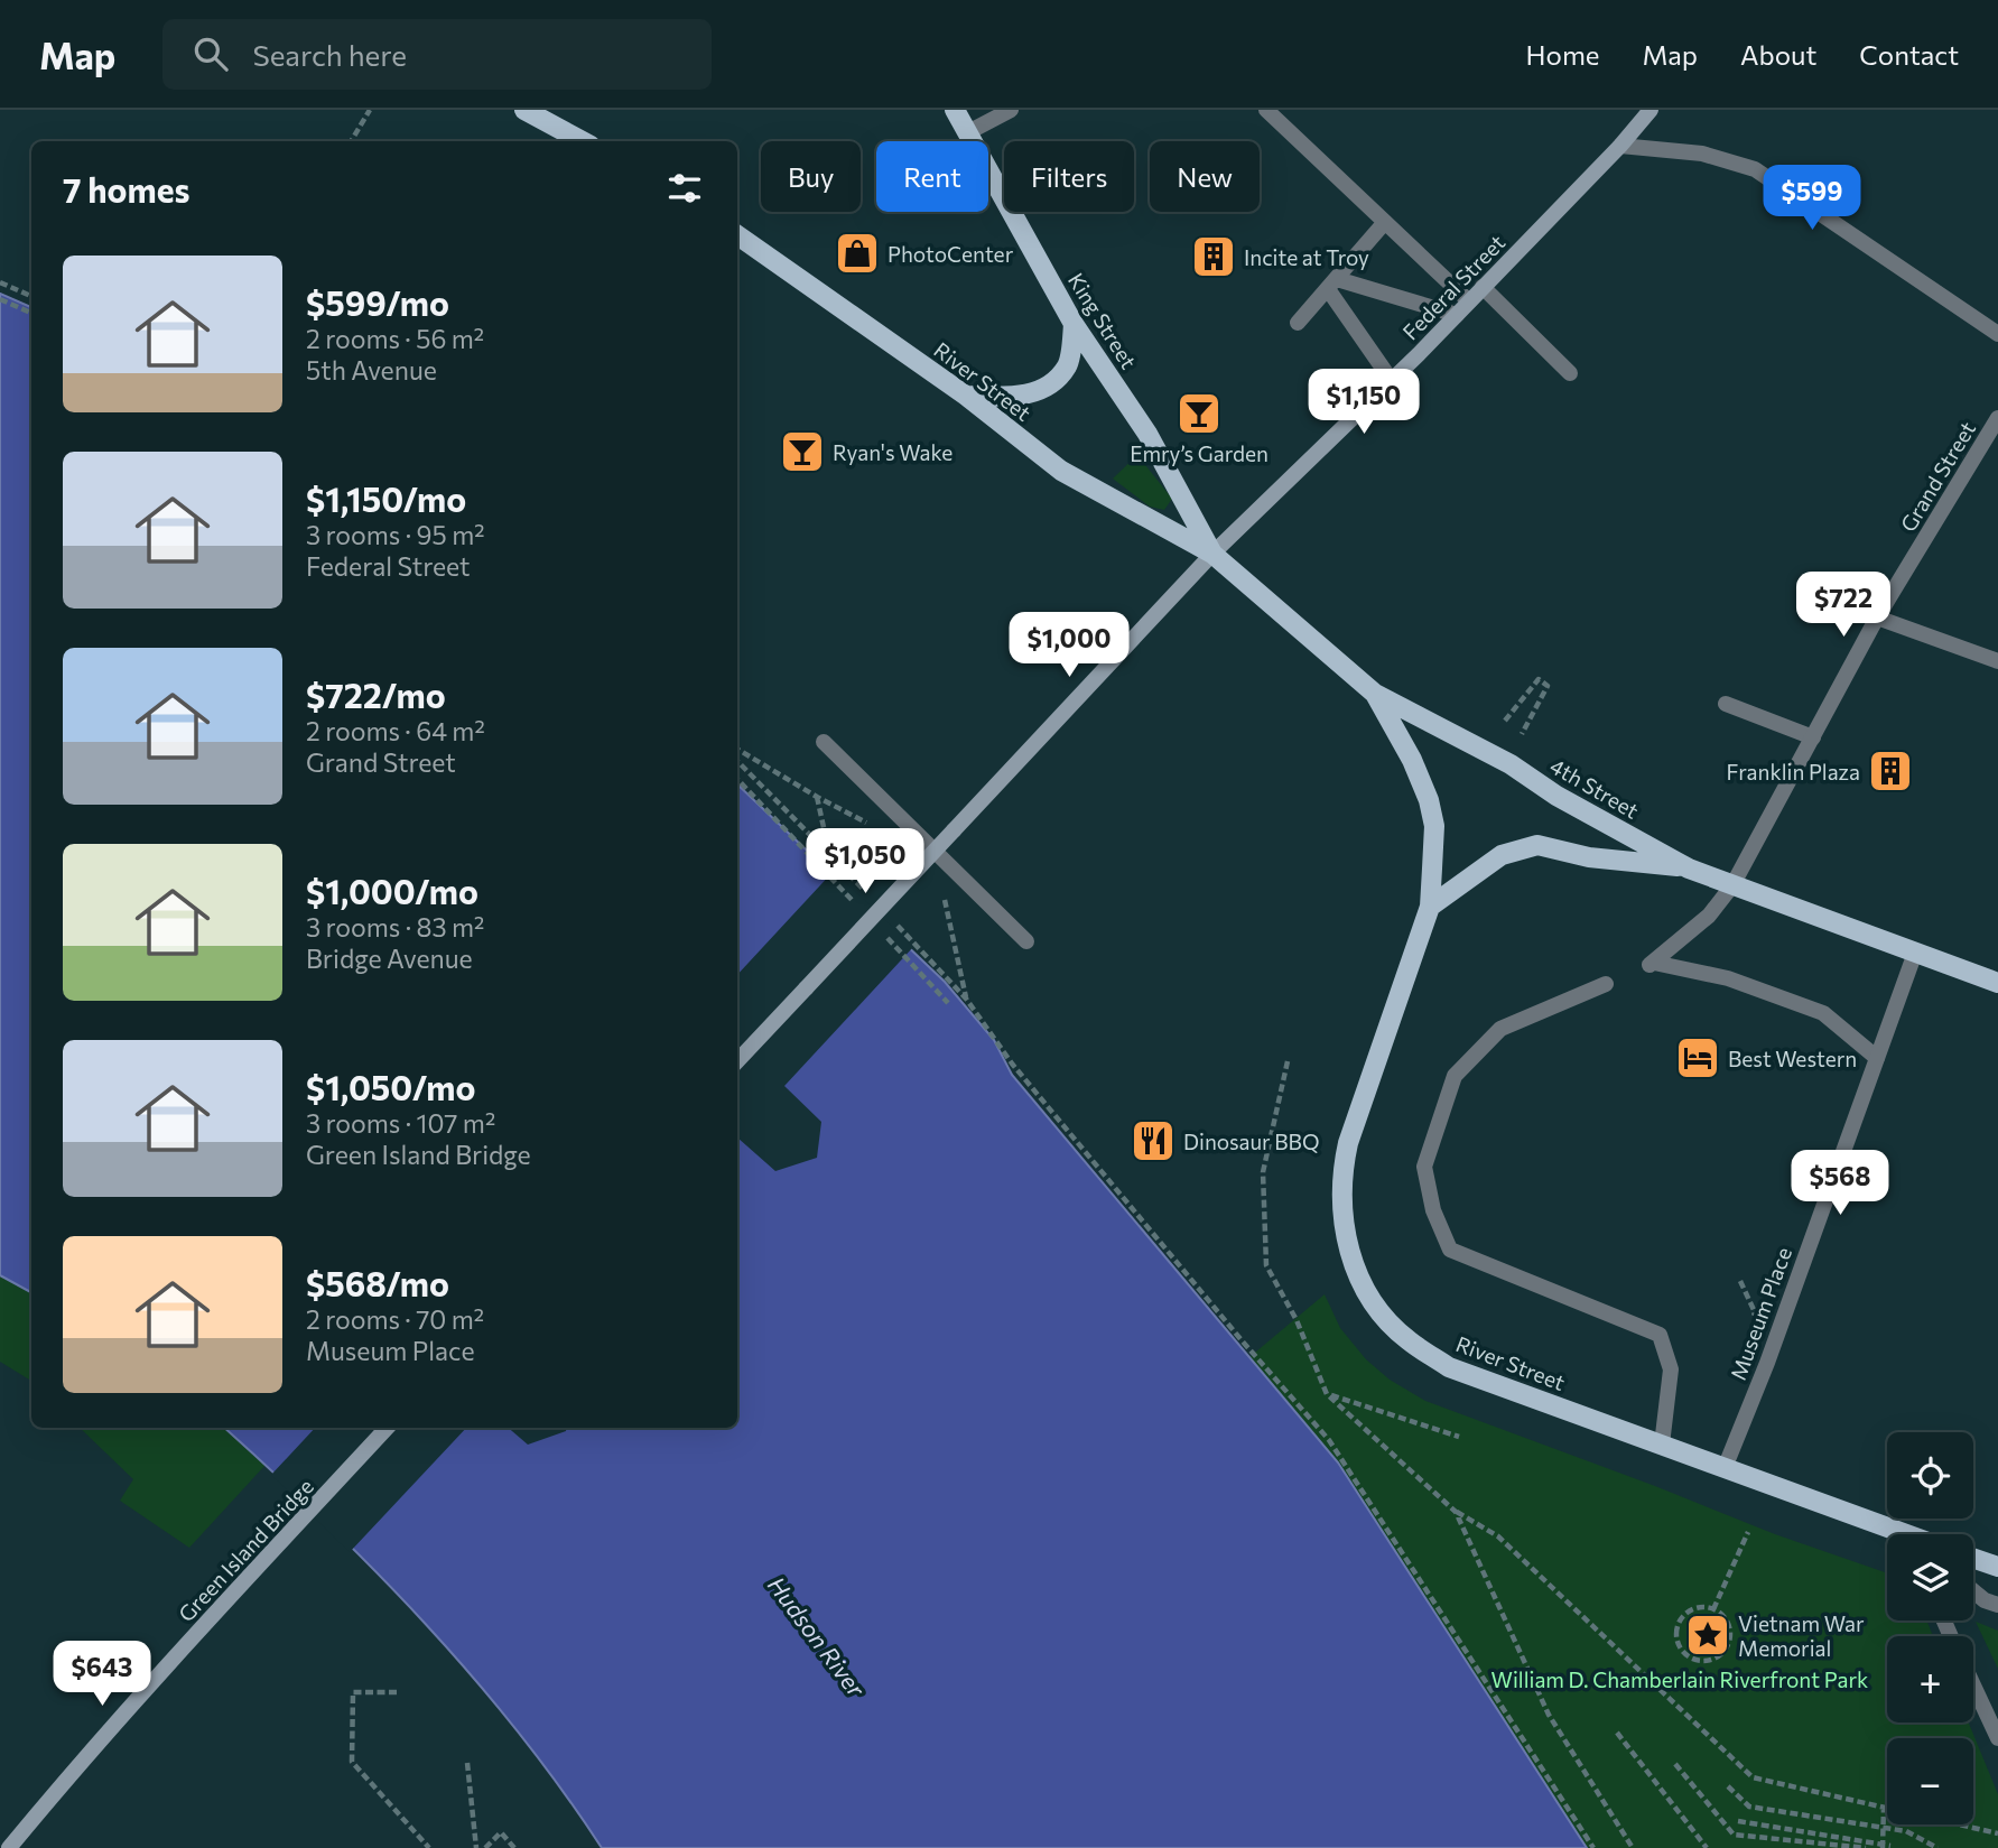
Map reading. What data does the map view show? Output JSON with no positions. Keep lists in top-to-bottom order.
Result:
{
  "streets": {
    "main road": ["King Street", "River Street", "4th Street"],
    "street": [
      "Federal Street",
      "Grand Street",
      "Museum Place",
      "Green Island Bridge"
    ]
  },
  "crossings": [
    ["Federal Street", "King Street"],
    ["Federal Street", "River Street"],
    ["Federal Street", "4th Street"],
    ["King Street", "River Street"],
    ["King Street", "4th Street"],
    ["River Street", "4th Street"],
    ["River Street", "Museum Place"],
    ["Grand Street", "4th Street"],
    ["Grand Street", "Museum Place"],
    ["4th Street", "Museum Place"]
  ],
  "water": ["Hudson River"],
  "parks": ["William D. Chamberlain Riverfront Park"],
  "places": {
    "shop": ["PhotoCenter"],
    "building": ["Incite at Troy", "Franklin Plaza"],
    "bar": ["Emry’s Garden", "Ryan's Wake"],
    "hotel": ["Best Western"],
    "restaurant": ["Dinosaur BBQ"],
    "place": ["Vietnam War Memorial"]
  },
  "page": {
    "header": "Map",
    "search": "Search here",
    "nav": [
      "Home",
      "Map",
      "About",
      "Contact"
    ],
    "chip": [
      "Buy",
      "Rent",
      "Filters",
      "New"
    ],
    "heading": "7 homes",
    "price": [
      "$599",
      "$1,150",
      "$722",
      "$1,000",
      "$1,050",
      "$568",
      "$643"
    ],
    "list": [
      {
        "name": "$599/mo",
        "note": "2 rooms · 56 m² · 5th Avenue"
      },
      {
        "name": "$1,150/mo",
        "note": "3 rooms · 95 m² · Federal Street"
      },
      {
        "name": "$722/mo",
        "note": "2 rooms · 64 m² · Grand Street"
      },
      {
        "name": "$1,000/mo",
        "note": "3 rooms · 83 m² · Bridge Avenue"
      },
      {
        "name": "$1,050/mo",
        "note": "3 rooms · 107 m² · Green Island Bridge"
      },
      {
        "name": "$568/mo",
        "note": "2 rooms · 70 m² · Museum Place"
      }
    ],
    "map_buttons": ["+", "−"]
  }
}
